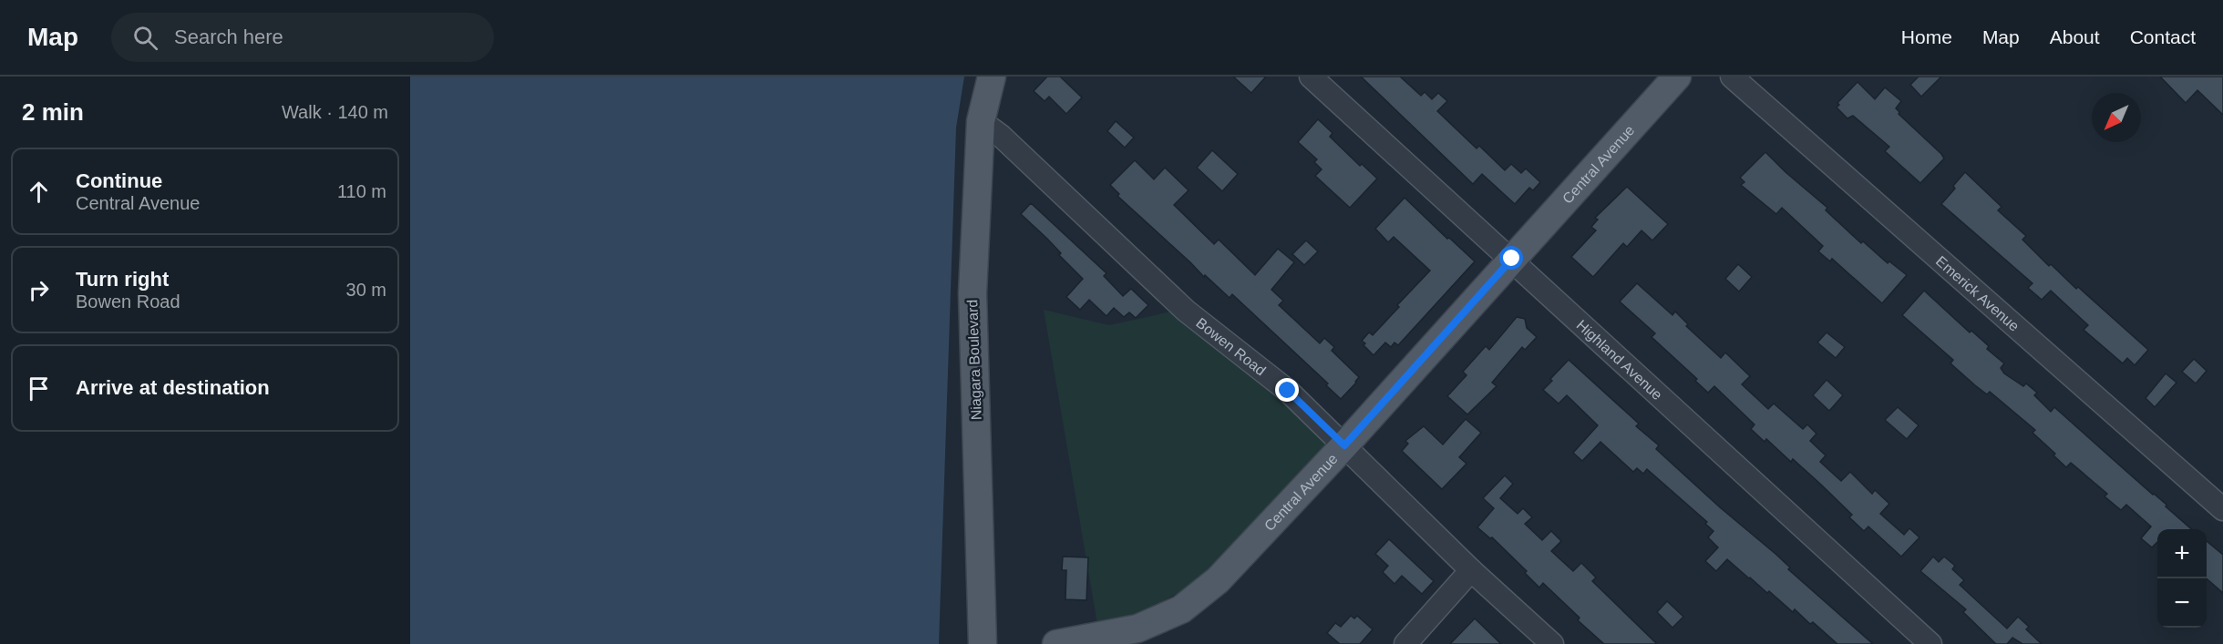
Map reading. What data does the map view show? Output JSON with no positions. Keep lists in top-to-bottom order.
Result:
{
  "streets": {
    "main road": ["Central Avenue", "Niagara Boulevard"],
    "street": ["Emerick Avenue", "Bowen Road", "Highland Avenue"]
  },
  "crossings": [
    ["Central Avenue", "Bowen Road"],
    ["Central Avenue", "Highland Avenue"],
    ["Bowen Road", "Niagara Boulevard"]
  ],
  "north": "bottom left",
  "page": {
    "header": "Map",
    "search": "Search here",
    "nav": [
      "Home",
      "Map",
      "About",
      "Contact"
    ],
    "heading": ["2 min", "Walk · 140 m"],
    "list": [
      ["Continue", "Central Avenue", "110 m"],
      ["Turn right", "Bowen Road", "30 m"],
      "Arrive at destination"
    ],
    "map_buttons": ["+", "−"]
  }
}
